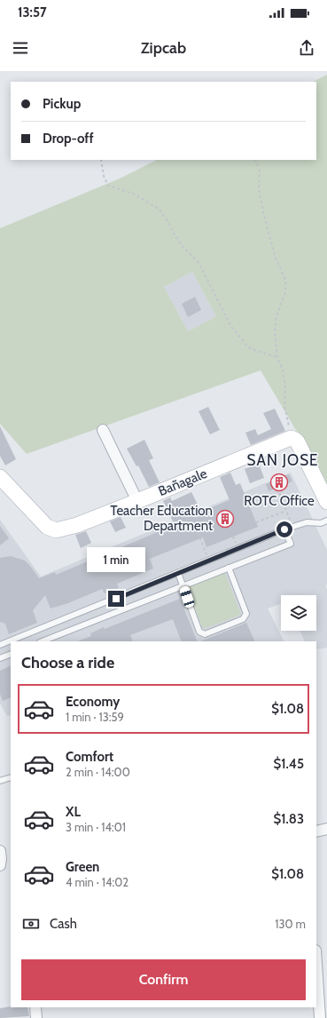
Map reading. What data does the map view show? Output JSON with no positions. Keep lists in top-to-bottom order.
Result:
{
  "streets": {
    "street": ["Bañagale"]
  },
  "districts": ["SAN JOSE"],
  "places": {
    "building": ["ROTC Office", "Teacher Education Department"]
  },
  "page": {
    "status": "13:57",
    "header": "Zipcab",
    "banner": ["Pickup", "Drop-off"],
    "bubble": "1 min",
    "heading": "Choose a ride",
    "list": [
      {
        "name": "Economy",
        "note": "1 min · 13:59",
        "value": "$1.08"
      },
      {
        "name": "Comfort",
        "note": "2 min · 14:00",
        "value": "$1.45"
      },
      {
        "name": "XL",
        "note": "3 min · 14:01",
        "value": "$1.83"
      },
      {
        "name": "Green",
        "note": "4 min · 14:02",
        "value": "$1.08"
      }
    ],
    "pay": ["Cash", "130 m"],
    "buttons": "Confirm"
  }
}
